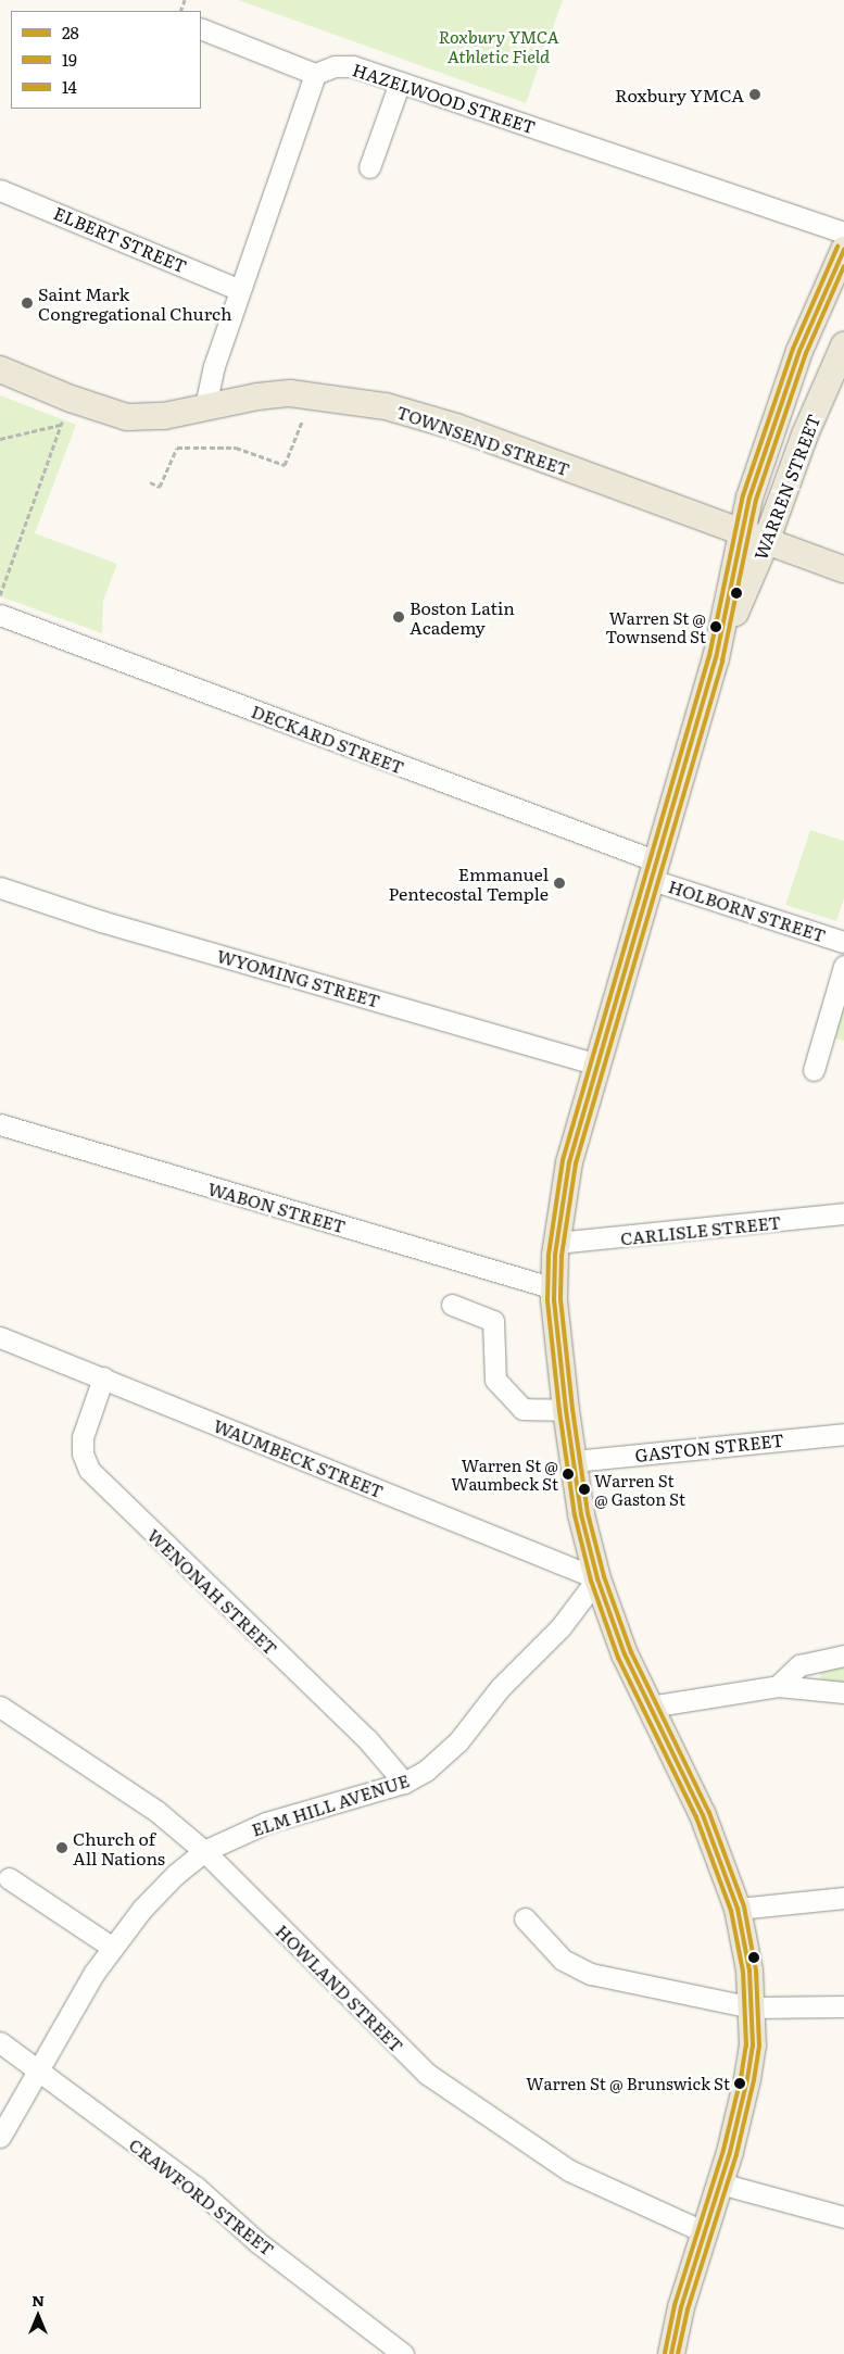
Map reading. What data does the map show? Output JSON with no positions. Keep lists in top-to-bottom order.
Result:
{
  "streets": {
    "main road": ["TOWNSEND STREET", "WARREN STREET"],
    "street": [
      "HAZELWOOD STREET",
      "ELBERT STREET",
      "DECKARD STREET",
      "HOLBORN STREET",
      "WYOMING STREET",
      "WABON STREET",
      "CARLISLE STREET",
      "GASTON STREET",
      "WAUMBECK STREET",
      "WENONAH STREET",
      "ELM HILL AVENUE",
      "HOWLAND STREET",
      "CRAWFORD STREET"
    ]
  },
  "crossings": [
    ["TOWNSEND STREET", "WARREN STREET"],
    ["WARREN STREET", "DECKARD STREET"],
    ["WARREN STREET", "HOLBORN STREET"],
    ["WARREN STREET", "WYOMING STREET"],
    ["WARREN STREET", "WABON STREET"],
    ["WARREN STREET", "CARLISLE STREET"],
    ["WARREN STREET", "GASTON STREET"],
    ["WARREN STREET", "WAUMBECK STREET"],
    ["WARREN STREET", "ELM HILL AVENUE"],
    ["WARREN STREET", "HOWLAND STREET"],
    ["DECKARD STREET", "HOLBORN STREET"],
    ["WAUMBECK STREET", "WENONAH STREET"],
    ["WAUMBECK STREET", "ELM HILL AVENUE"],
    ["WENONAH STREET", "ELM HILL AVENUE"],
    ["ELM HILL AVENUE", "HOWLAND STREET"],
    ["ELM HILL AVENUE", "CRAWFORD STREET"]
  ],
  "parks": ["Roxbury YMCA Athletic Field"],
  "places": [
    "Roxbury YMCA",
    "Saint Mark Congregational Church",
    "Boston Latin Academy",
    "Warren St @ Townsend St",
    "Emmanuel Pentecostal Temple",
    "Warren St @ Waumbeck St",
    "Warren St @ Gaston St",
    "Church of All Nations",
    "Warren St @ Brunswick St"
  ],
  "lines": ["transit line 14", "transit line 28", "transit line 19"],
  "legend": ["28", "19", "14"],
  "north": "top"
}
